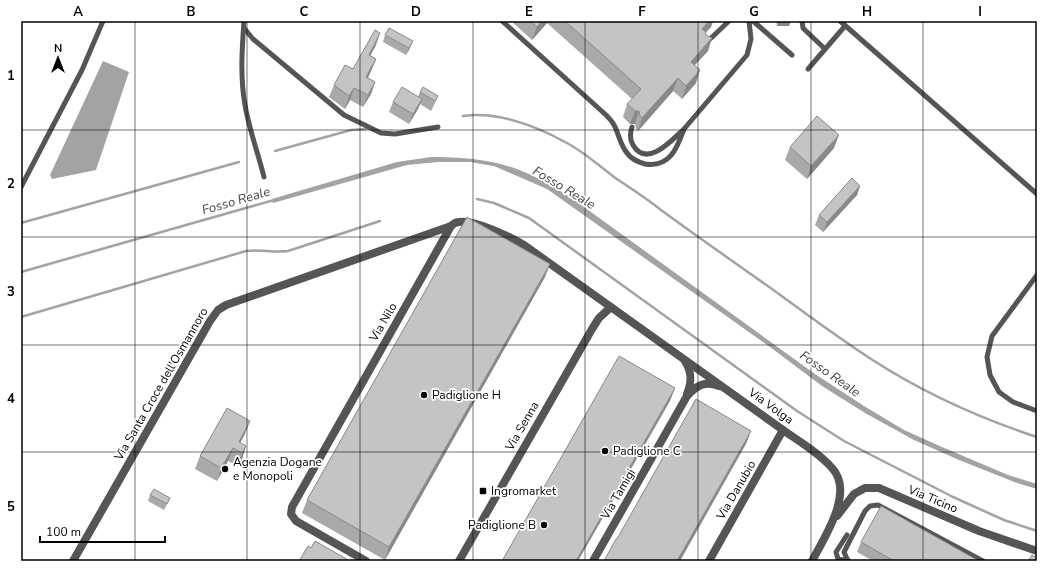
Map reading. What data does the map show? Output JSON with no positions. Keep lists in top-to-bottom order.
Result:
{
  "streets": {
    "street": [
      "Via Nilo",
      "Via Santa Croce dell'Osmannoro",
      "Via Volga",
      "Via Senna",
      "Via Danubio",
      "Via Tamigi",
      "Via Ticino"
    ]
  },
  "crossings": [
    ["Via Nilo", "Via Santa Croce dell'Osmannoro"],
    ["Via Volga", "Via Senna"],
    ["Via Volga", "Via Danubio"],
    ["Via Volga", "Via Tamigi"],
    ["Via Volga", "Via Ticino"]
  ],
  "water": ["Fosso Reale"],
  "places": {
    "other": [
      "Padiglione H",
      "Padiglione C",
      "Agenzia Dogane e Monopoli",
      "Padiglione B"
    ],
    "transit": ["Ingromarket"]
  },
  "scale_bar": "100 m",
  "north": "top",
  "grid": {
    "columns": [
      "A",
      "B",
      "C",
      "D",
      "E",
      "F",
      "G",
      "H",
      "I"
    ],
    "rows": [
      "1",
      "2",
      "3",
      "4",
      "5"
    ]
  }
}
